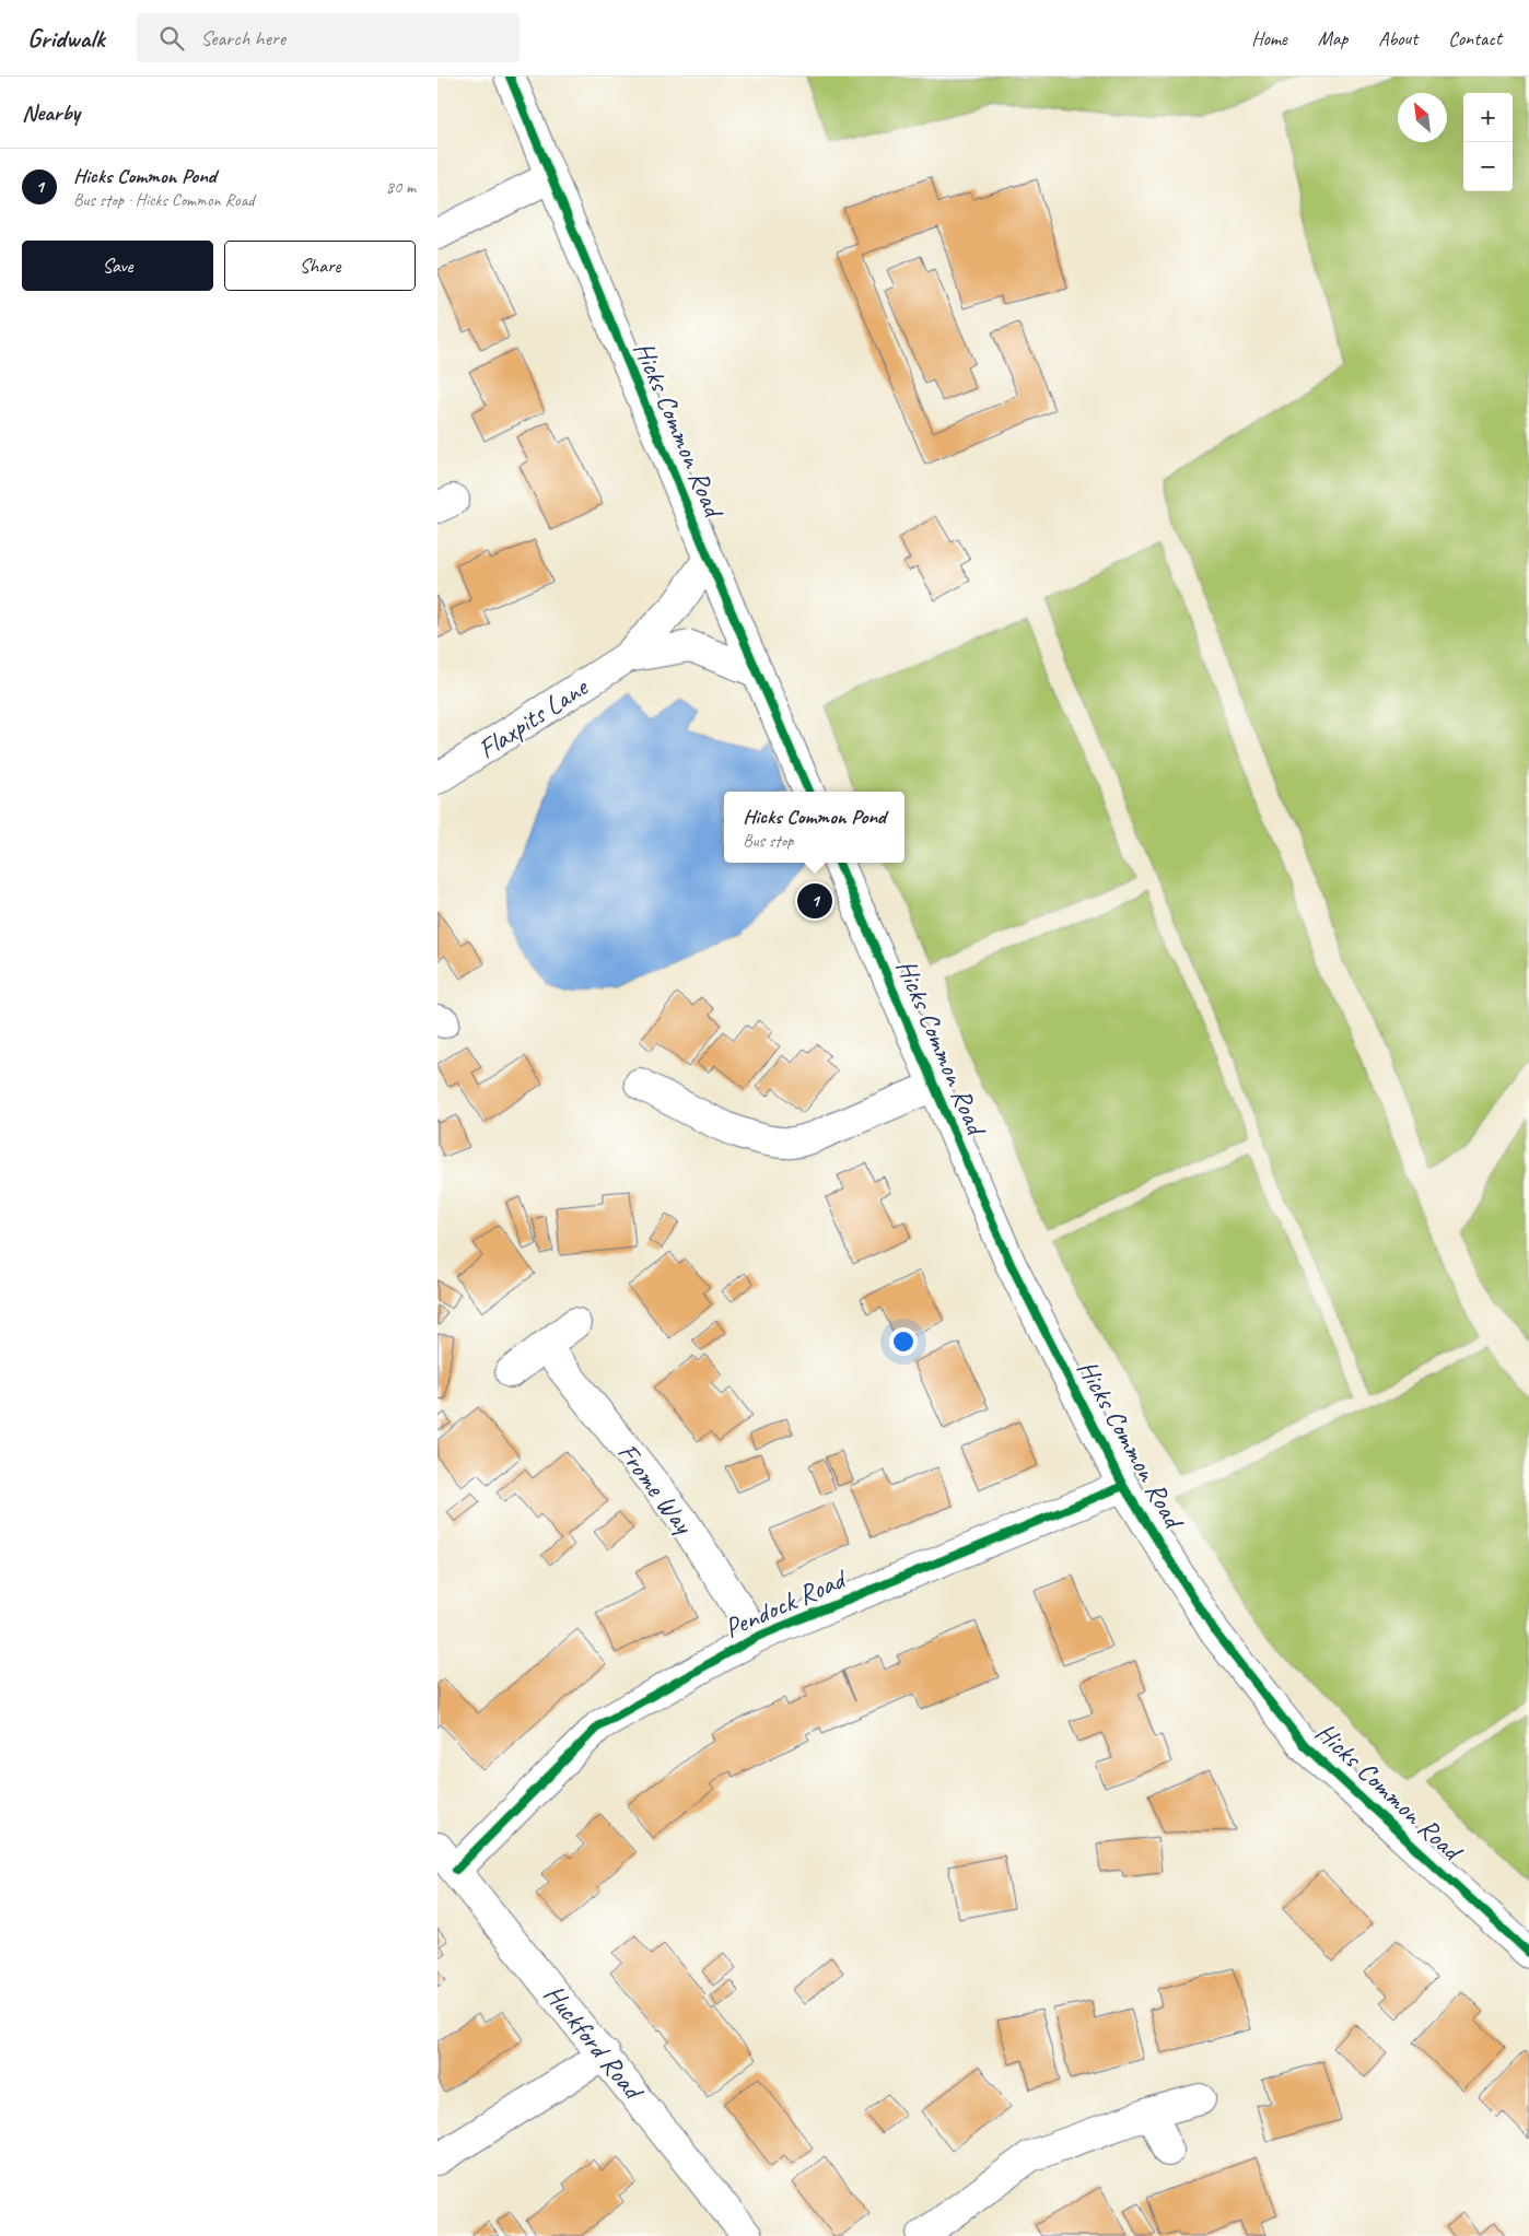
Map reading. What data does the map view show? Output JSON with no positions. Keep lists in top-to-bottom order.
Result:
{
  "streets": {
    "street": [
      "Hicks Common Road",
      "Flaxpits Lane",
      "Frome Way",
      "Pendock Road",
      "Huckford Road"
    ]
  },
  "crossings": [
    ["Hicks Common Road", "Flaxpits Lane"],
    ["Hicks Common Road", "Pendock Road"],
    ["Frome Way", "Pendock Road"],
    ["Pendock Road", "Huckford Road"]
  ],
  "north": "top left",
  "page": {
    "header": "Gridwalk",
    "search": "Search here",
    "nav": [
      "Home",
      "Map",
      "About",
      "Contact"
    ],
    "heading": "Nearby",
    "map_buttons": ["+", "−"],
    "list": [
      {
        "mark": "1",
        "name": "Hicks Common Pond",
        "note": "Bus stop · Hicks Common Road",
        "value": "80 m"
      }
    ],
    "buttons": ["Save", "Share"],
    "popup": ["Hicks Common Pond", "Bus stop"],
    "pins": "1"
  }
}
